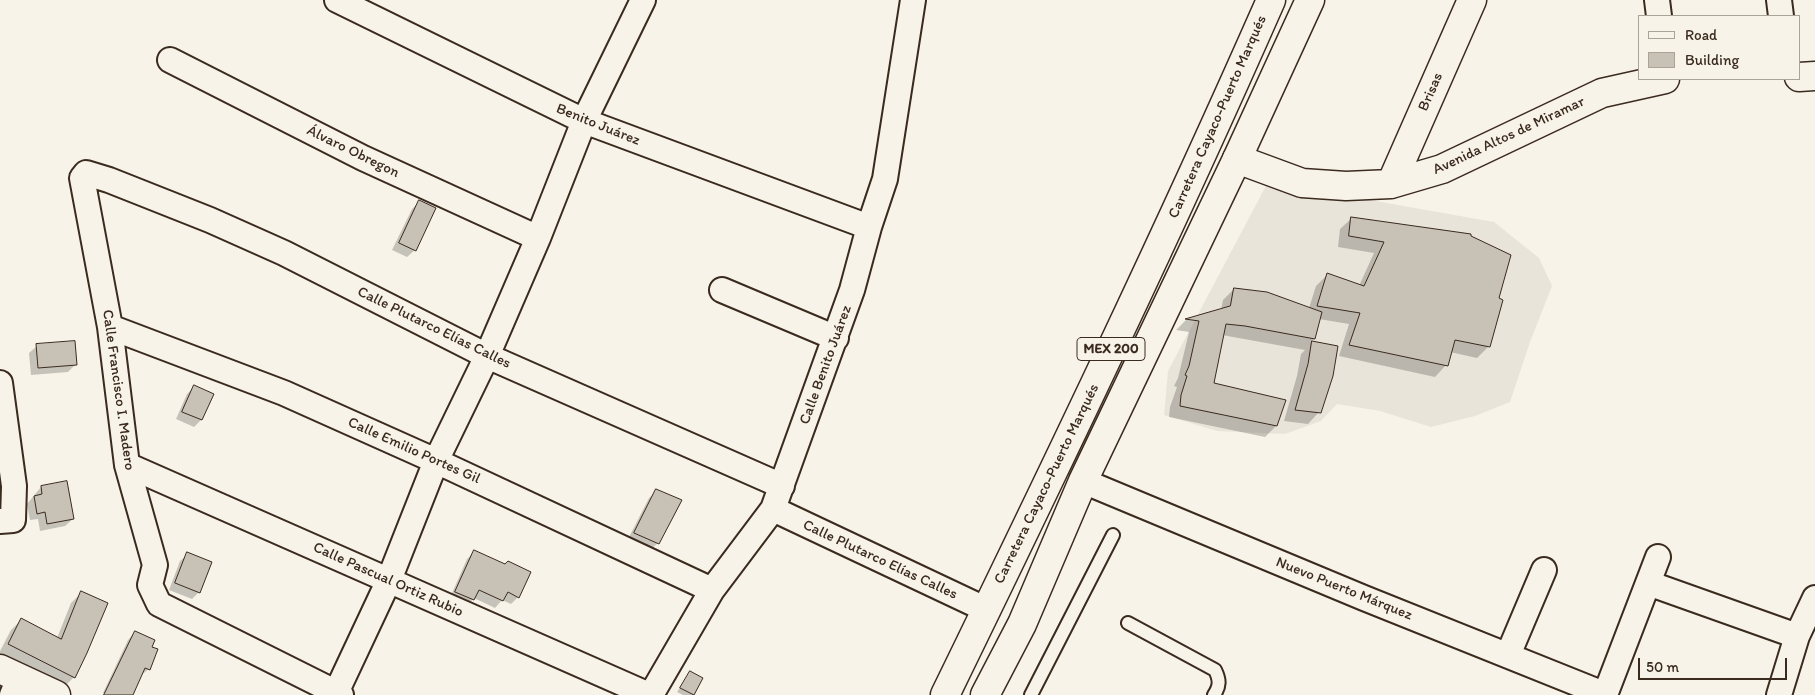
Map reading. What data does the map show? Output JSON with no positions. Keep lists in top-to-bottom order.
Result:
{
  "streets": {
    "main road": [
      "Brisas",
      "Carretera Cayaco-Puerto Marqués",
      "Avenida Altos de Miramar",
      "MEX 200"
    ],
    "street": [
      "Benito Juárez",
      "Álvaro Obregon",
      "Calle Plutarco Elías Calles",
      "Calle Benito Juárez",
      "Calle Francisco I. Madero",
      "Calle Emilio Portes Gil",
      "Calle Pascual Ortiz Rubio",
      "Nuevo Puerto Márquez"
    ]
  },
  "crossings": [
    ["Brisas", "Avenida Altos de Miramar"],
    ["Carretera Cayaco-Puerto Marqués", "Avenida Altos de Miramar"],
    ["Carretera Cayaco-Puerto Marqués", "Calle Plutarco Elías Calles"],
    ["Carretera Cayaco-Puerto Marqués", "Nuevo Puerto Márquez"],
    ["Benito Juárez", "Calle Benito Juárez"],
    ["Calle Plutarco Elías Calles", "Calle Benito Juárez"],
    ["Calle Plutarco Elías Calles", "Calle Francisco I. Madero"],
    ["Calle Benito Juárez", "Calle Emilio Portes Gil"],
    ["Calle Benito Juárez", "Calle Pascual Ortiz Rubio"],
    ["Calle Francisco I. Madero", "Calle Emilio Portes Gil"],
    ["Calle Francisco I. Madero", "Calle Pascual Ortiz Rubio"]
  ],
  "legend": ["Road", "Building"],
  "scale_bar": "50 m"
}
